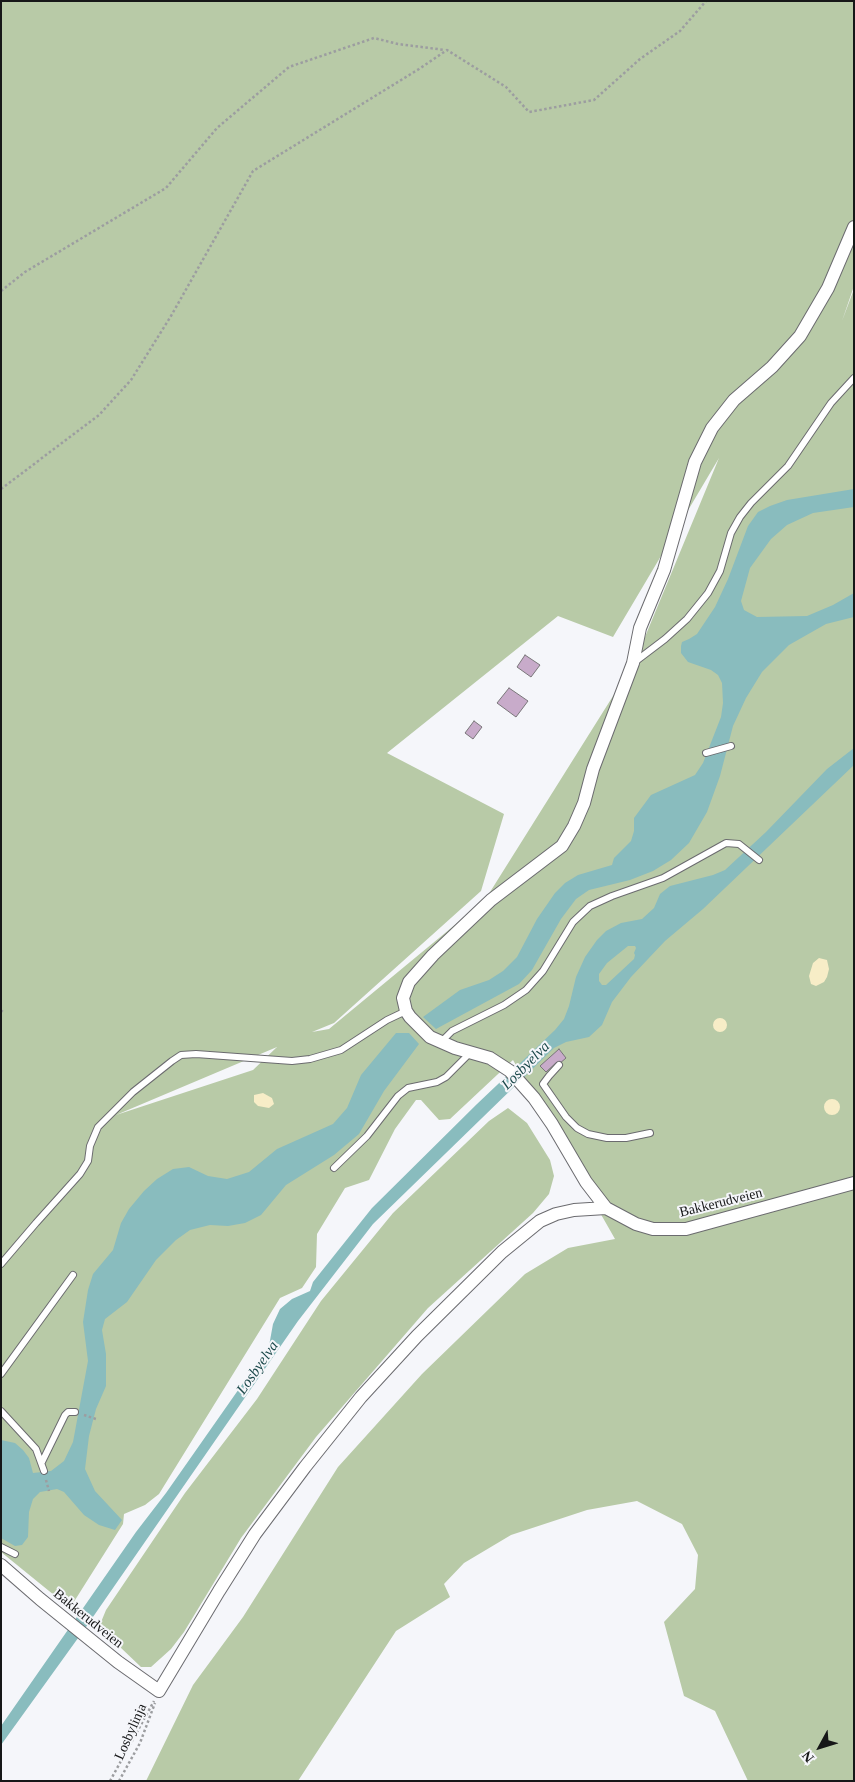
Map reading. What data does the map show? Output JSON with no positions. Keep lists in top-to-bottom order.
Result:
{
  "streets": {
    "street": ["Bakkerudveien"],
    "path": ["Losbylinja"]
  },
  "crossings": [
    ["Bakkerudveien", "Losbylinja"]
  ],
  "water": ["Losbyelva"],
  "north": "bottom left"
}
